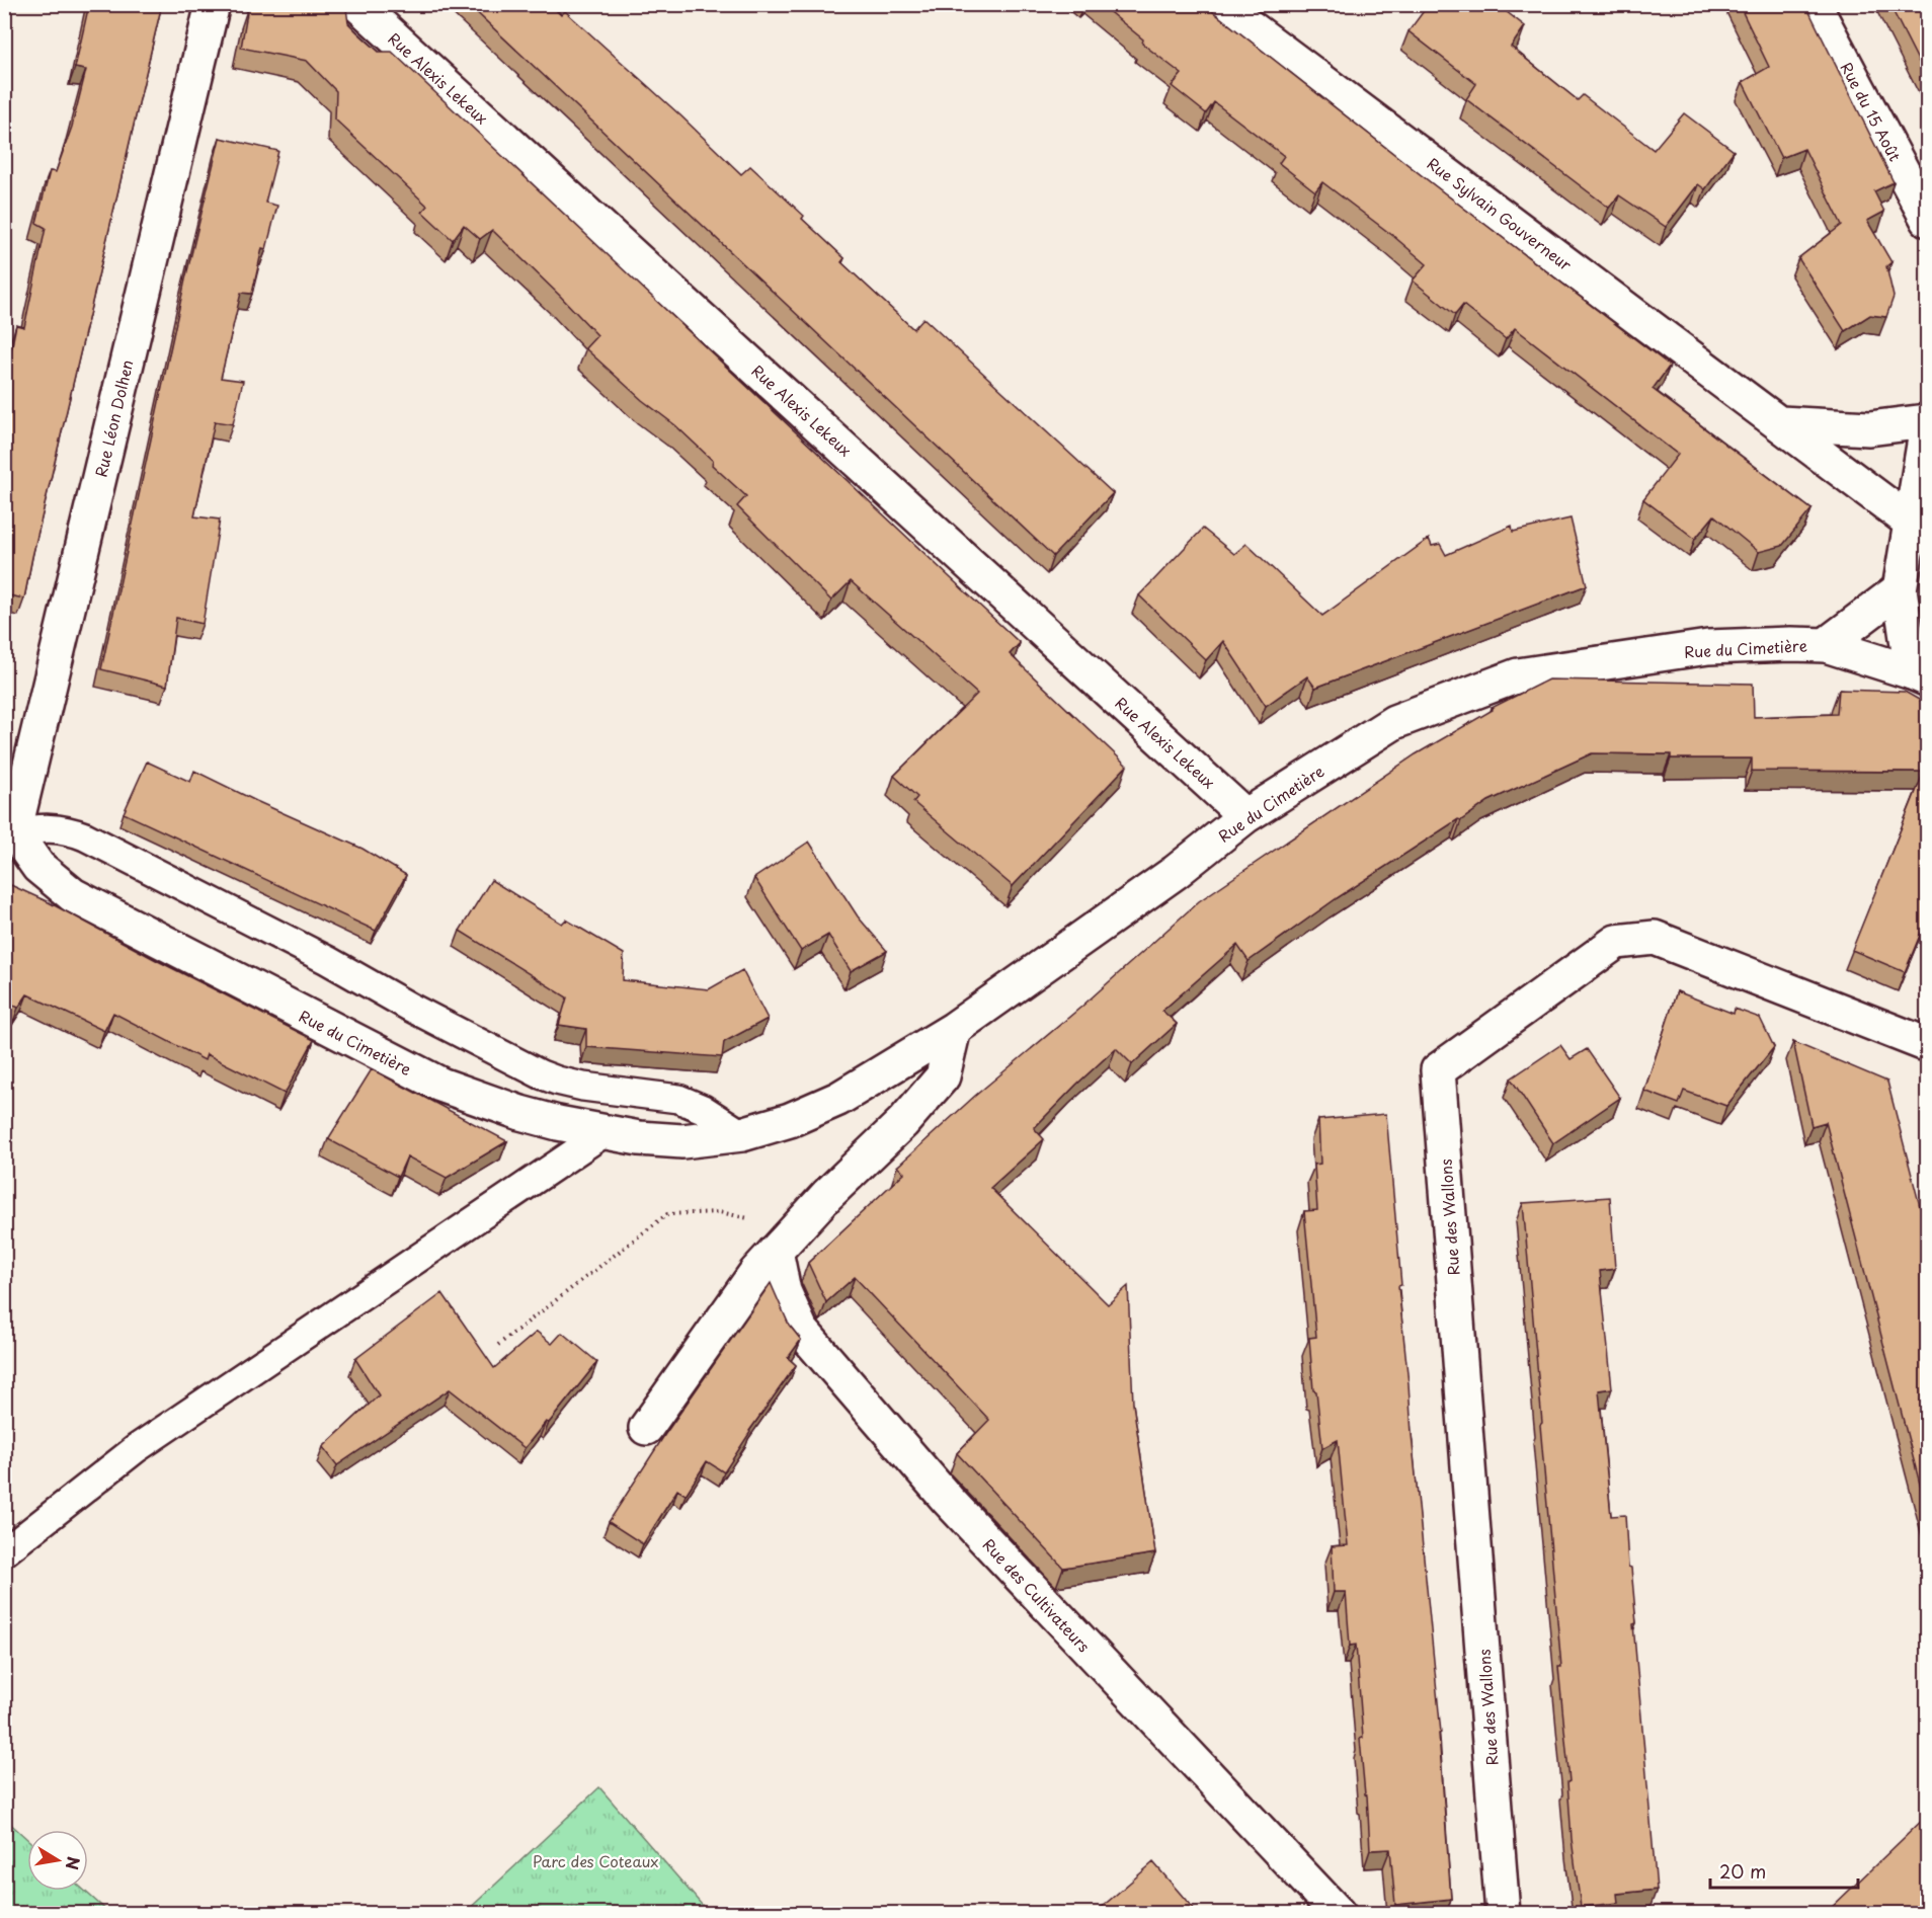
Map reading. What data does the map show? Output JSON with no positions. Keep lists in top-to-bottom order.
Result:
{
  "streets": {
    "street": [
      "Rue Alexis Lekeux",
      "Rue du 15 Août",
      "Rue Sylvain Gouverneur",
      "Rue Léon Dolhen",
      "Rue du Cimetière",
      "Rue des Wallons",
      "Rue des Cultivateurs"
    ]
  },
  "crossings": [
    ["Rue Alexis Lekeux", "Rue du Cimetière"],
    ["Rue Léon Dolhen", "Rue du Cimetière"]
  ],
  "parks": ["Parc des Coteaux"],
  "scale_bar": "20 m",
  "north": "right"
}
